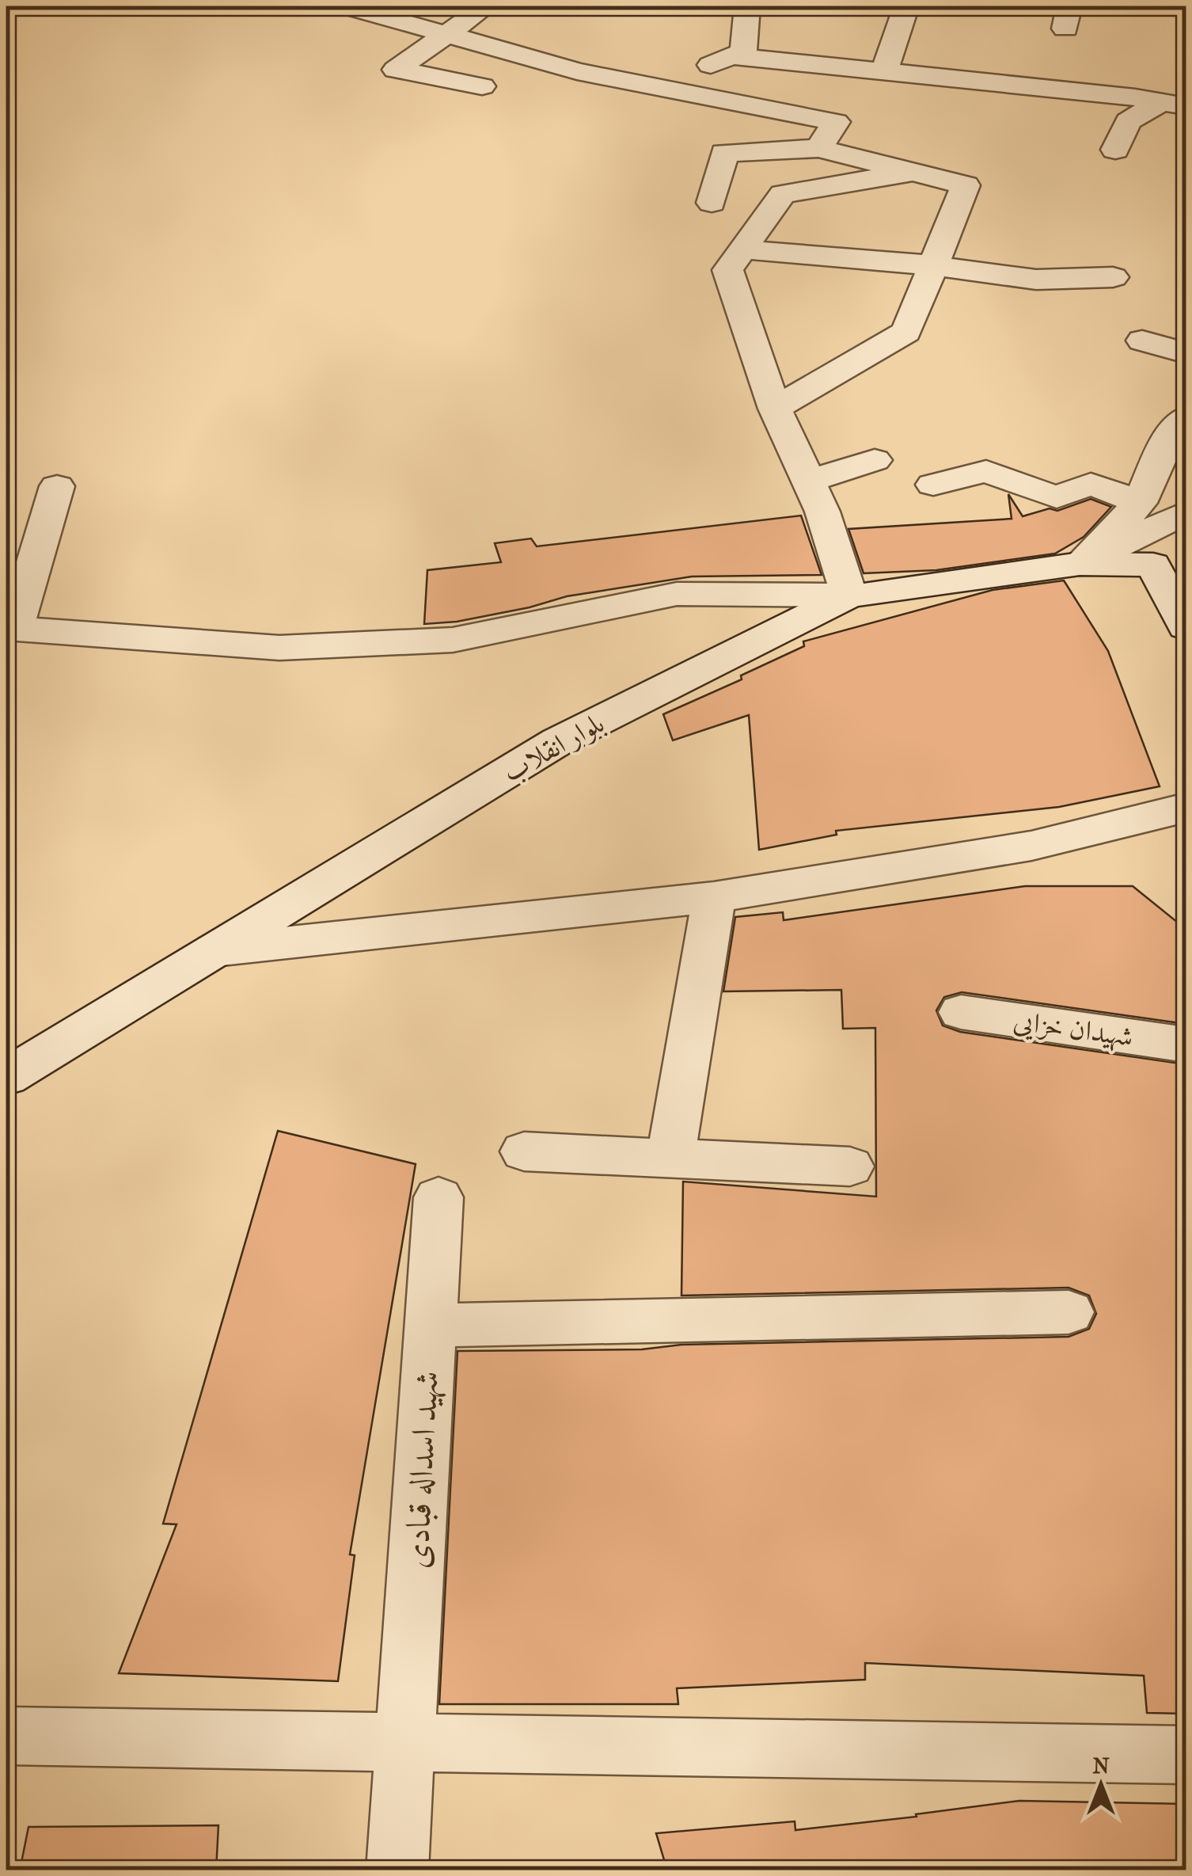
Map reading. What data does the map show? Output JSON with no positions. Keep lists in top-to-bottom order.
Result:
{
  "streets": {
    "street": ["بلوار انقلاب", "شهیدان خزایی", "شهید اسداله قبادی"]
  },
  "north": "top"
}
